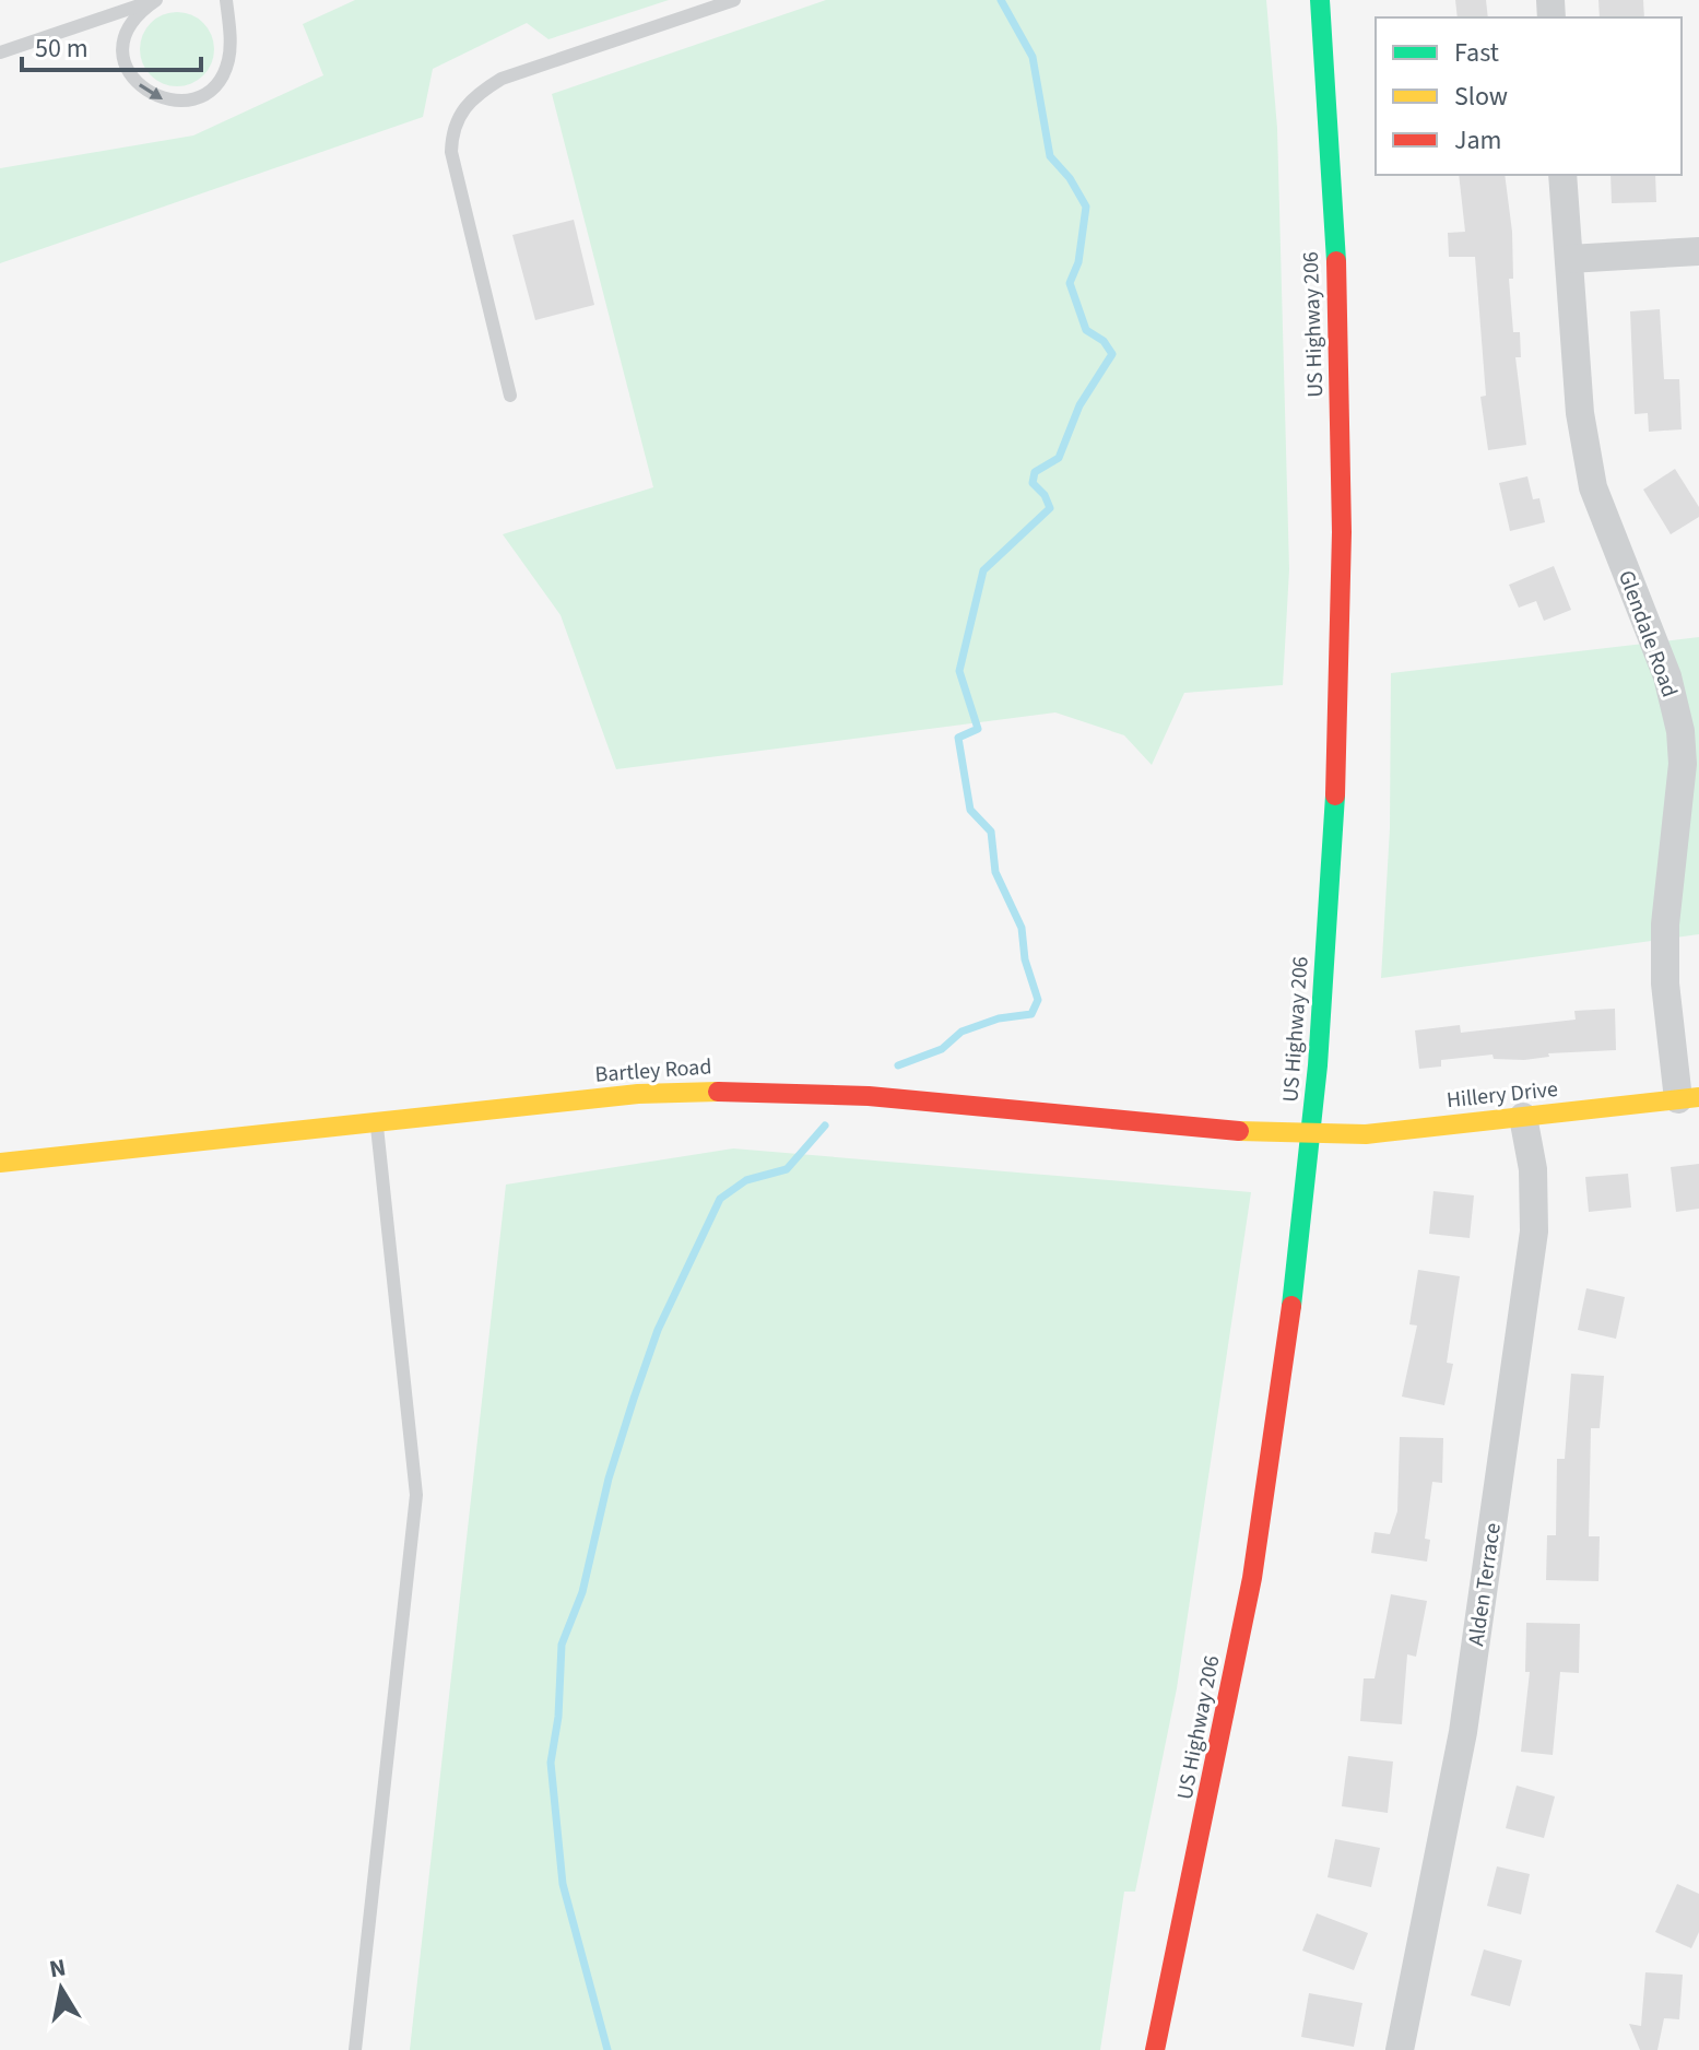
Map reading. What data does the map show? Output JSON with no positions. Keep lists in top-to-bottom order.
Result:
{
  "streets": {
    "main road": ["US Highway 206", "Bartley Road", "Hillery Drive"],
    "street": ["Glendale Road", "Alden Terrace"]
  },
  "crossings": [
    ["US Highway 206", "Bartley Road"],
    ["US Highway 206", "Hillery Drive"],
    ["Glendale Road", "Hillery Drive"],
    ["Bartley Road", "Hillery Drive"],
    ["Hillery Drive", "Alden Terrace"]
  ],
  "legend": ["Fast", "Slow", "Jam"],
  "scale_bar": "50 m",
  "north": "top"
}
